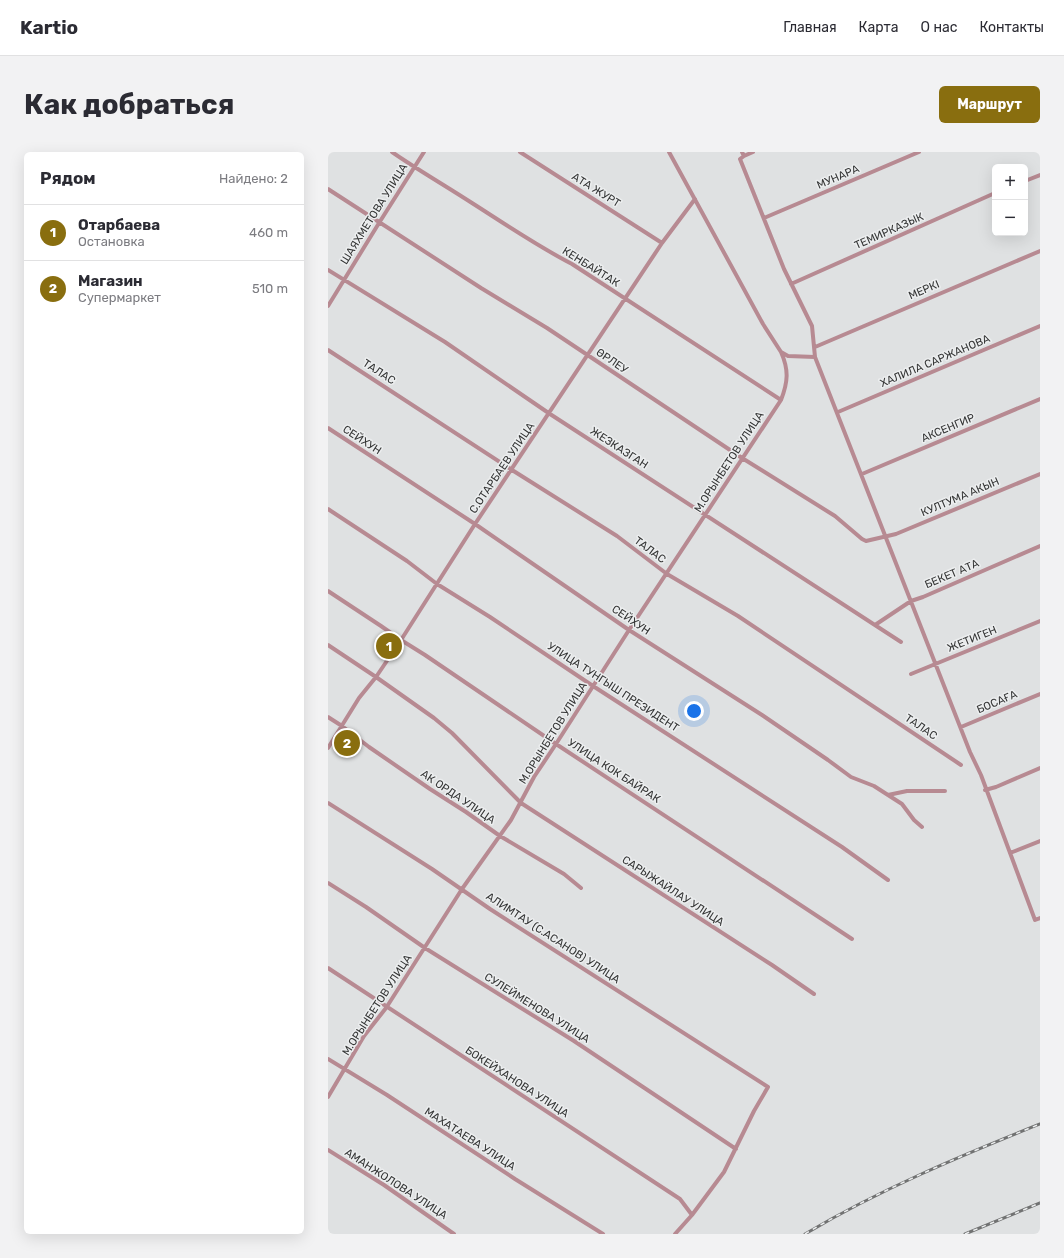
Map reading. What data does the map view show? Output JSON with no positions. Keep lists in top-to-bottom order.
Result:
{
  "streets": {
    "street": [
      "МУНАРА",
      "АТА ЖУРТ",
      "ШАЯХМЕТОВА УЛИЦА",
      "ТЕМИРКАЗЫК",
      "КЕНБАЙТАК",
      "МЕРКІ",
      "ӨРЛЕУ",
      "ХАЛИЛА САРЖАНОВА",
      "ТАЛАС",
      "АКСЕНГИР",
      "СЕЙХУН",
      "ЖЕЗКАЗГАН",
      "М.ОРЫНБЕТОВ УЛИЦА",
      "С.ОТАРБАЕВ УЛИЦА",
      "КУЛТУМА АКЫН",
      "БЕКЕТ АТА",
      "ЖЕТИГЕН",
      "УЛИЦА ТУНГЫШ ПРЕЗИДЕНТ",
      "БОСАҒА",
      "УЛИЦА КОК БАЙРАК",
      "АК ОРДА УЛИЦА",
      "САРЫЖАЙЛАУ УЛИЦА",
      "АЛИМТАУ (С.АСАНОВ) УЛИЦА",
      "СУЛЕЙМЕНОВА УЛИЦА",
      "БОКЕЙХАНОВА УЛИЦА",
      "МАХАТАЕВА УЛИЦА",
      "АМАНЖОЛОВА УЛИЦА"
    ]
  },
  "crossings": [
    ["АТА ЖУРТ", "С.ОТАРБАЕВ УЛИЦА"],
    ["ШАЯХМЕТОВА УЛИЦА", "КЕНБАЙТАК"],
    ["ШАЯХМЕТОВА УЛИЦА", "ӨРЛЕУ"],
    ["ШАЯХМЕТОВА УЛИЦА", "ЖЕЗКАЗГАН"],
    ["КЕНБАЙТАК", "М.ОРЫНБЕТОВ УЛИЦА"],
    ["КЕНБАЙТАК", "С.ОТАРБАЕВ УЛИЦА"],
    ["ӨРЛЕУ", "М.ОРЫНБЕТОВ УЛИЦА"],
    ["ӨРЛЕУ", "С.ОТАРБАЕВ УЛИЦА"],
    ["ӨРЛЕУ", "КУЛТУМА АКЫН"],
    ["ТАЛАС", "М.ОРЫНБЕТОВ УЛИЦА"],
    ["ТАЛАС", "С.ОТАРБАЕВ УЛИЦА"],
    ["СЕЙХУН", "М.ОРЫНБЕТОВ УЛИЦА"],
    ["СЕЙХУН", "С.ОТАРБАЕВ УЛИЦА"],
    ["ЖЕЗКАЗГАН", "М.ОРЫНБЕТОВ УЛИЦА"],
    ["ЖЕЗКАЗГАН", "С.ОТАРБАЕВ УЛИЦА"],
    ["ЖЕЗКАЗГАН", "БЕКЕТ АТА"],
    ["М.ОРЫНБЕТОВ УЛИЦА", "С.ОТАРБАЕВ УЛИЦА"],
    ["М.ОРЫНБЕТОВ УЛИЦА", "УЛИЦА ТУНГЫШ ПРЕЗИДЕНТ"],
    ["М.ОРЫНБЕТОВ УЛИЦА", "УЛИЦА КОК БАЙРАК"],
    ["М.ОРЫНБЕТОВ УЛИЦА", "АК ОРДА УЛИЦА"],
    ["М.ОРЫНБЕТОВ УЛИЦА", "САРЫЖАЙЛАУ УЛИЦА"],
    ["М.ОРЫНБЕТОВ УЛИЦА", "АЛИМТАУ (С.АСАНОВ) УЛИЦА"],
    ["М.ОРЫНБЕТОВ УЛИЦА", "СУЛЕЙМЕНОВА УЛИЦА"],
    ["М.ОРЫНБЕТОВ УЛИЦА", "БОКЕЙХАНОВА УЛИЦА"],
    ["М.ОРЫНБЕТОВ УЛИЦА", "МАХАТАЕВА УЛИЦА"],
    ["С.ОТАРБАЕВ УЛИЦА", "УЛИЦА ТУНГЫШ ПРЕЗИДЕНТ"],
    ["С.ОТАРБАЕВ УЛИЦА", "УЛИЦА КОК БАЙРАК"],
    ["С.ОТАРБАЕВ УЛИЦА", "АК ОРДА УЛИЦА"],
    ["С.ОТАРБАЕВ УЛИЦА", "САРЫЖАЙЛАУ УЛИЦА"],
    ["АЛИМТАУ (С.АСАНОВ) УЛИЦА", "СУЛЕЙМЕНОВА УЛИЦА"]
  ],
  "page": {
    "header": "Kartio",
    "nav": [
      "Главная",
      "Карта",
      "О нас",
      "Контакты"
    ],
    "buttons": "Маршрут",
    "title": "Как добраться",
    "heading": ["Рядом", "Найдено: 2"],
    "map_buttons": ["+", "−"],
    "list": [
      {
        "mark": "1",
        "name": "Отарбаева",
        "note": "Остановка",
        "value": "460 m"
      },
      {
        "mark": "2",
        "name": "Магазин",
        "note": "Супермаркет",
        "value": "510 m"
      }
    ],
    "pins": ["1", "2"]
  }
}
